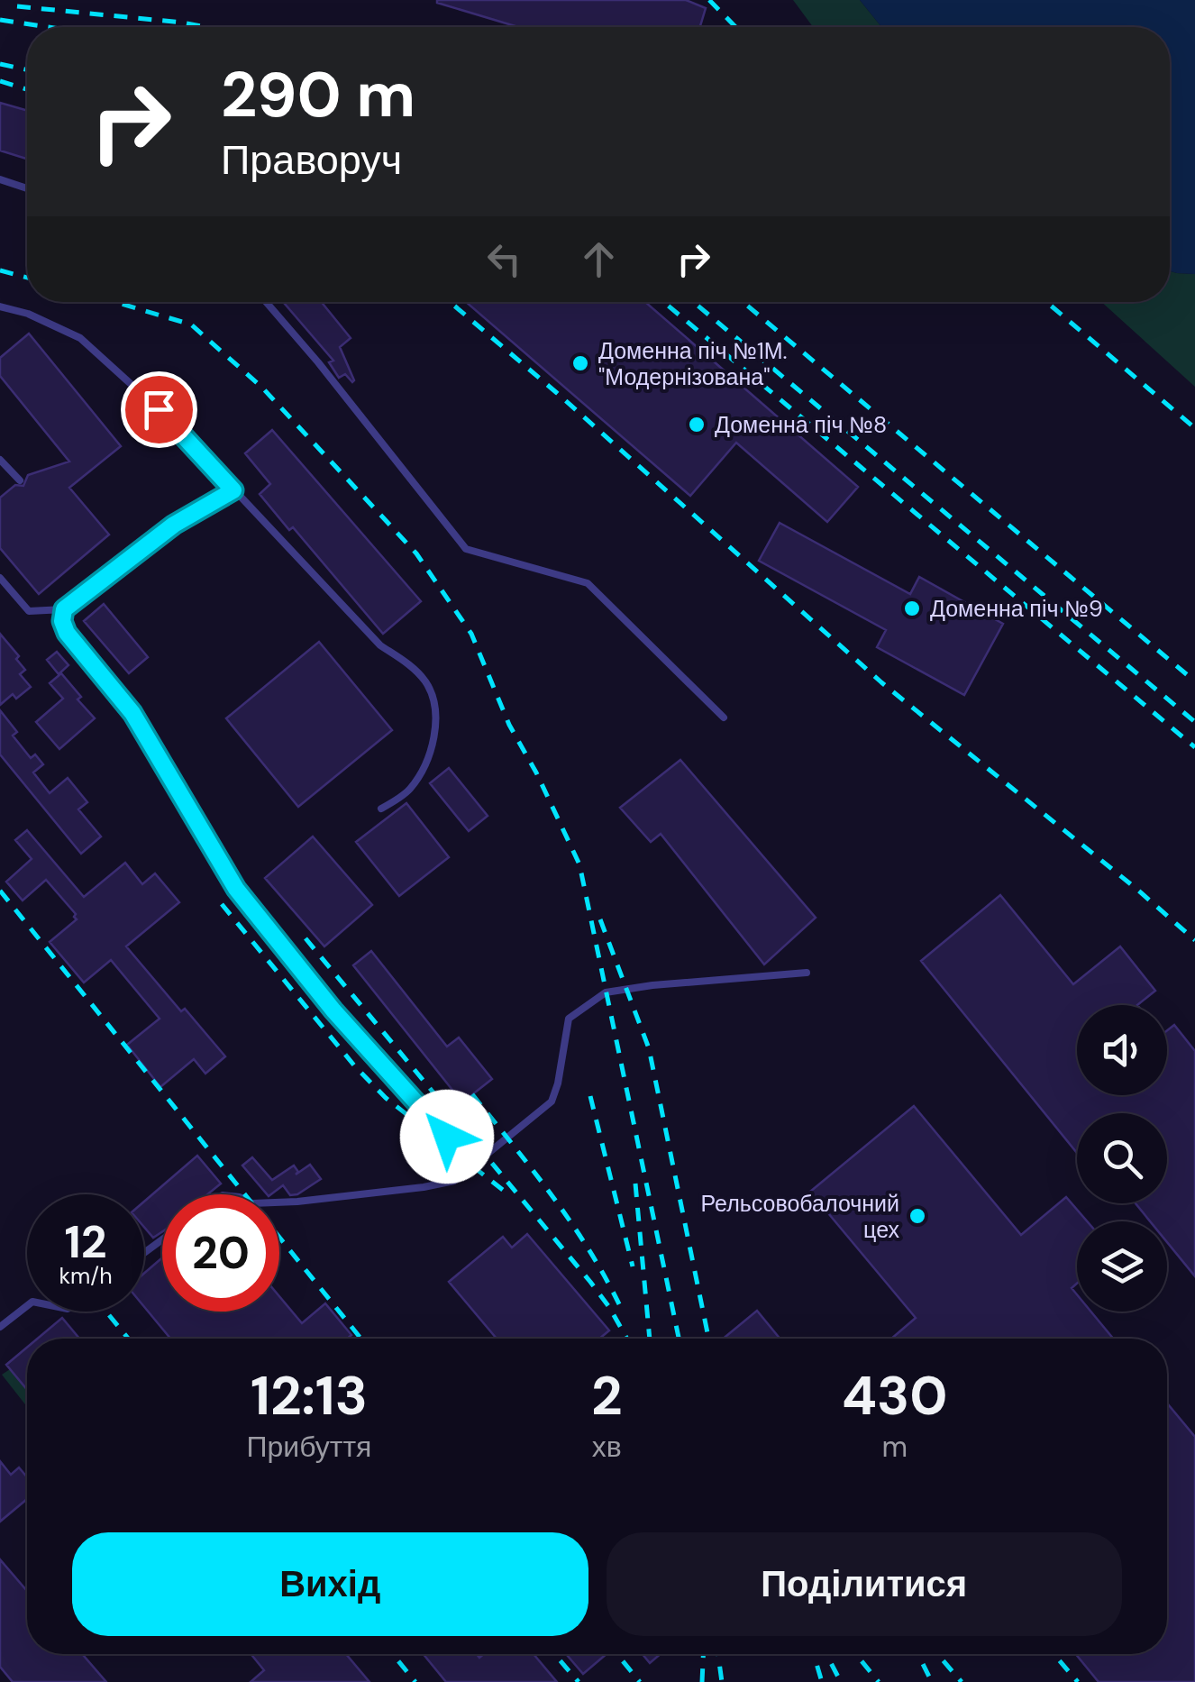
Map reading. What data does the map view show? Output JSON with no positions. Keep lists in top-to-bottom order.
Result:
{
  "places": [
    "Доменна піч №1М. \"Модернізована\"",
    "Доменна піч №8",
    "Доменна піч №9",
    "Рельсовобалочний цех"
  ],
  "page": {
    "turn": ["290 m", "Праворуч"],
    "speed": "12 km/h",
    "limit": "20",
    "eta": [
      "12:13",
      "Прибуття",
      "2",
      "хв",
      "430",
      "m"
    ],
    "buttons": ["Вихід", "Поділитися"]
  }
}
